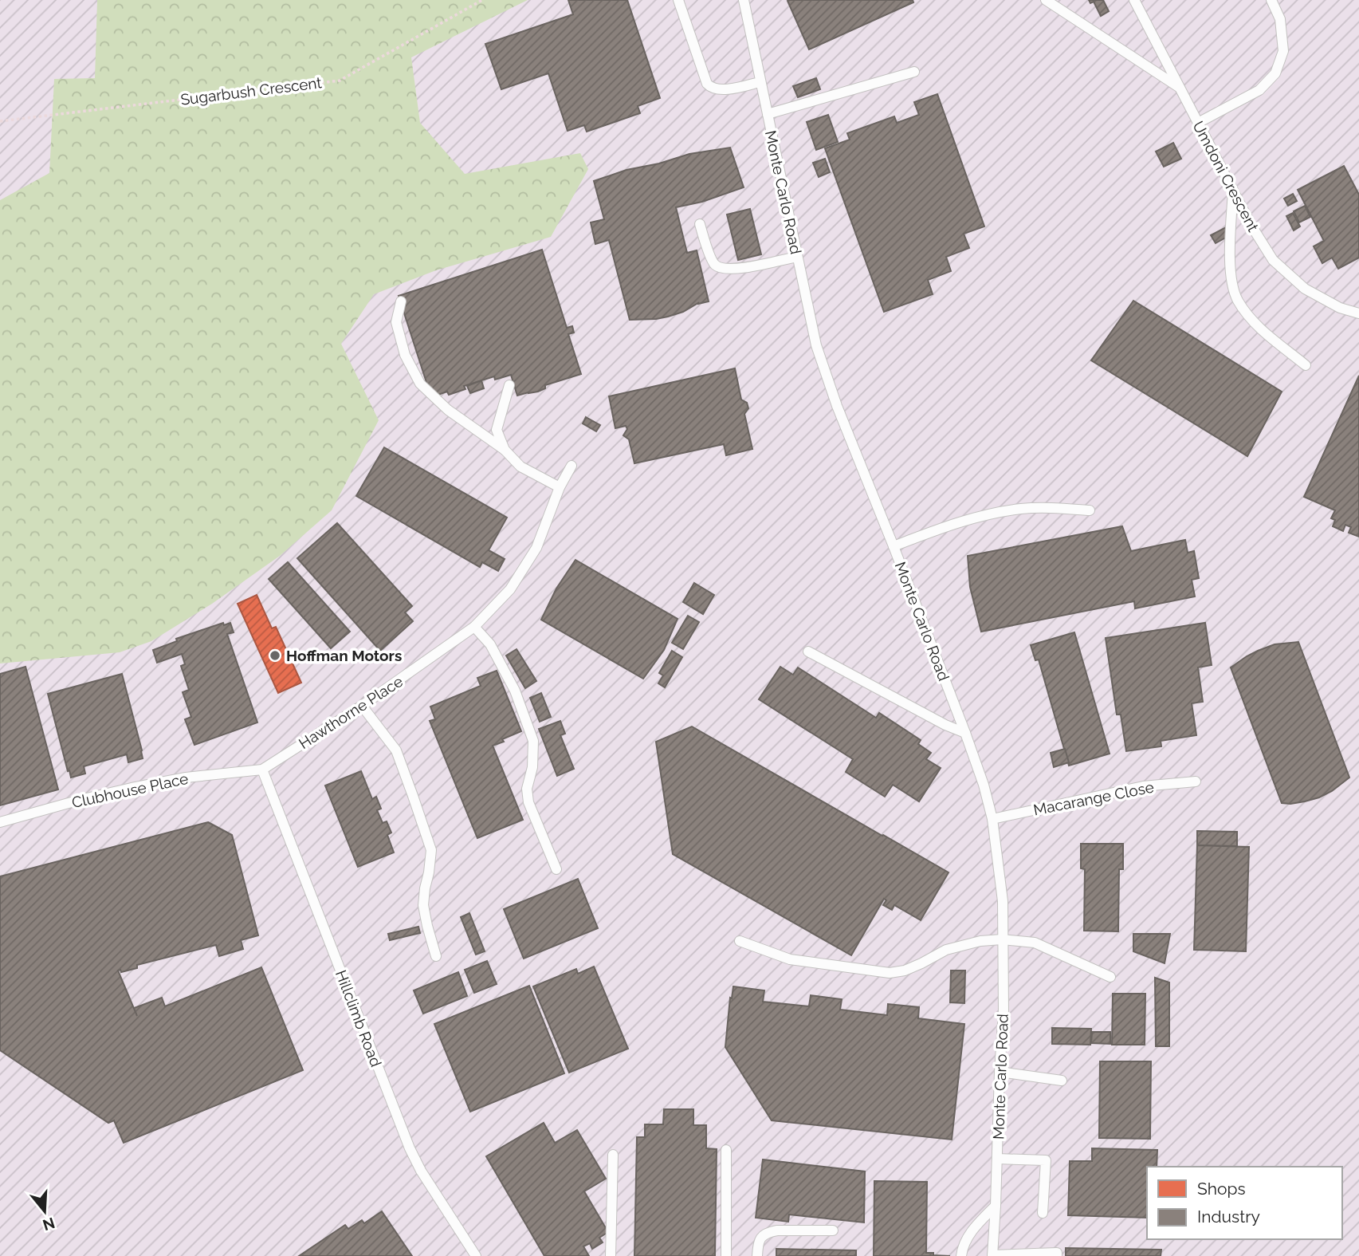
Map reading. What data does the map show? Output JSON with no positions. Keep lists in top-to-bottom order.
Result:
{
  "streets": {
    "lane": [
      "Umdoni Crescent",
      "Monte Carlo Road",
      "Hawthorne Place",
      "Clubhouse Place",
      "Macarange Close",
      "Hillclimb Road"
    ],
    "path": ["Sugarbush Crescent"]
  },
  "crossings": [
    ["Monte Carlo Road", "Macarange Close"],
    ["Hawthorne Place", "Clubhouse Place"],
    ["Hawthorne Place", "Hillclimb Road"],
    ["Clubhouse Place", "Hillclimb Road"]
  ],
  "places": ["Hoffman Motors"],
  "legend": ["Shops", "Industry"],
  "north": "bottom"
}
